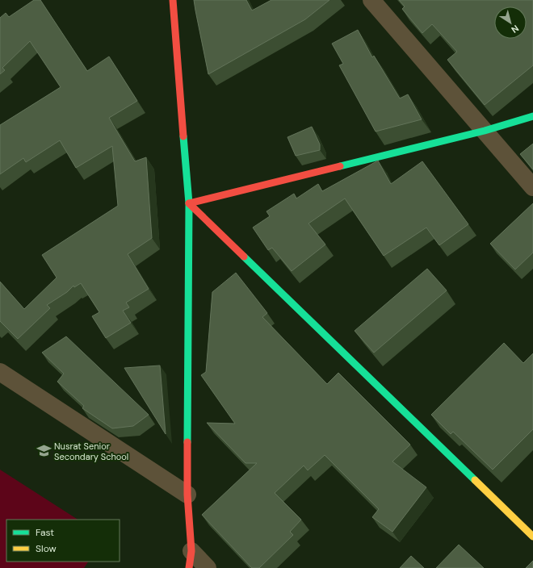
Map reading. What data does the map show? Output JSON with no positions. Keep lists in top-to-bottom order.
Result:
{
  "places": {
    "school or university": ["Nusrat Senior Secondary School"]
  },
  "legend": ["Fast", "Slow"],
  "north": "bottom right"
}
